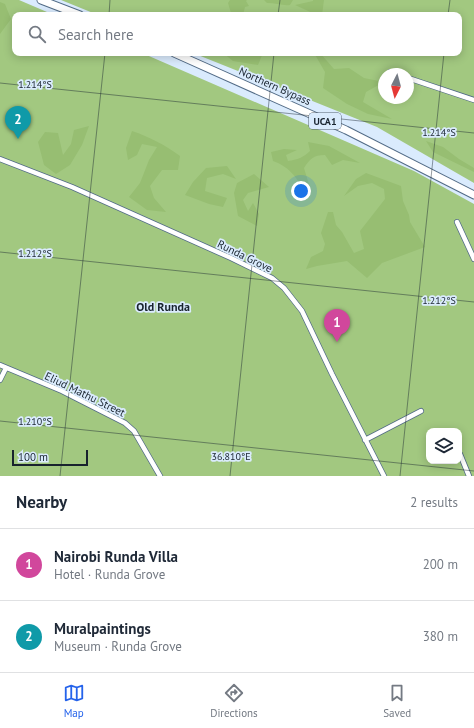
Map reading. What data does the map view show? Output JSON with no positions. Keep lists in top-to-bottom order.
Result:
{
  "streets": {
    "main road": ["Northern Bypass", "UCA1"],
    "street": ["Runda Grove", "Eliud Mathu Street"]
  },
  "districts": ["Old Runda"],
  "scale_bar": "100 m",
  "north": "bottom",
  "page": {
    "search": "Search here",
    "pins": ["2", "1"],
    "scale": "100 m",
    "heading": ["Nearby", "2 results"],
    "list": [
      {
        "mark": "1",
        "name": "Nairobi Runda Villa",
        "note": "Hotel · Runda Grove",
        "value": "200 m"
      },
      {
        "mark": "2",
        "name": "Muralpaintings",
        "note": "Museum · Runda Grove",
        "value": "380 m"
      }
    ],
    "nav": ["Map", "Directions", "Saved"]
  },
  "coordinates": [
    "1.214°S",
    "1.212°S",
    "1.210°S",
    "36.810°E"
  ]
}
